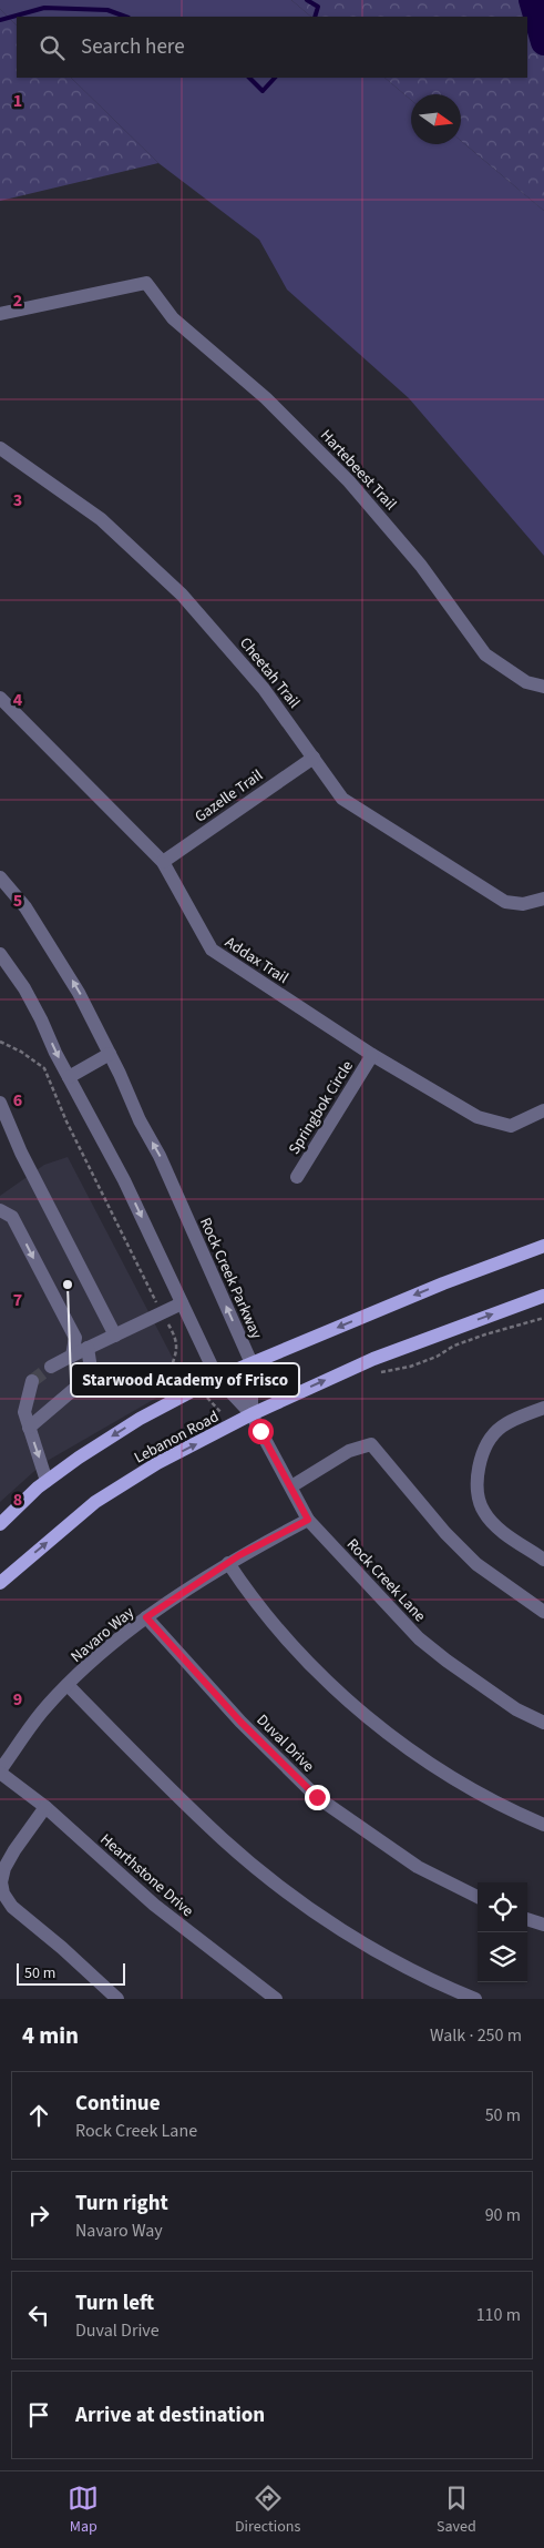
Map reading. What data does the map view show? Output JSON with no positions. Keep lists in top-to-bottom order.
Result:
{
  "streets": {
    "main road": ["Lebanon Road"],
    "street": [
      "Hartebeest Trail",
      "Cheetah Trail",
      "Gazelle Trail",
      "Addax Trail",
      "Springbok Circle",
      "Rock Creek Parkway",
      "Rock Creek Lane",
      "Navaro Way",
      "Duval Drive",
      "Hearthstone Drive"
    ]
  },
  "crossings": [
    ["Cheetah Trail", "Gazelle Trail"],
    ["Gazelle Trail", "Addax Trail"],
    ["Addax Trail", "Springbok Circle"],
    ["Rock Creek Parkway", "Lebanon Road"],
    ["Rock Creek Parkway", "Rock Creek Lane"],
    ["Lebanon Road", "Rock Creek Lane"],
    ["Rock Creek Lane", "Navaro Way"],
    ["Navaro Way", "Duval Drive"],
    ["Navaro Way", "Hearthstone Drive"]
  ],
  "places": ["Starwood Academy of Frisco"],
  "scale_bar": "50 m",
  "north": "right",
  "page": {
    "search": "Search here",
    "scale": "50 m",
    "heading": ["4 min", "Walk · 250 m"],
    "list": [
      ["Continue", "Rock Creek Lane", "50 m"],
      ["Turn right", "Navaro Way", "90 m"],
      ["Turn left", "Duval Drive", "110 m"],
      "Arrive at destination"
    ],
    "nav": ["Map", "Directions", "Saved"]
  },
  "grid": {
    "rows": [
      "1",
      "2",
      "3",
      "4",
      "5",
      "6",
      "7",
      "8",
      "9"
    ]
  }
}
